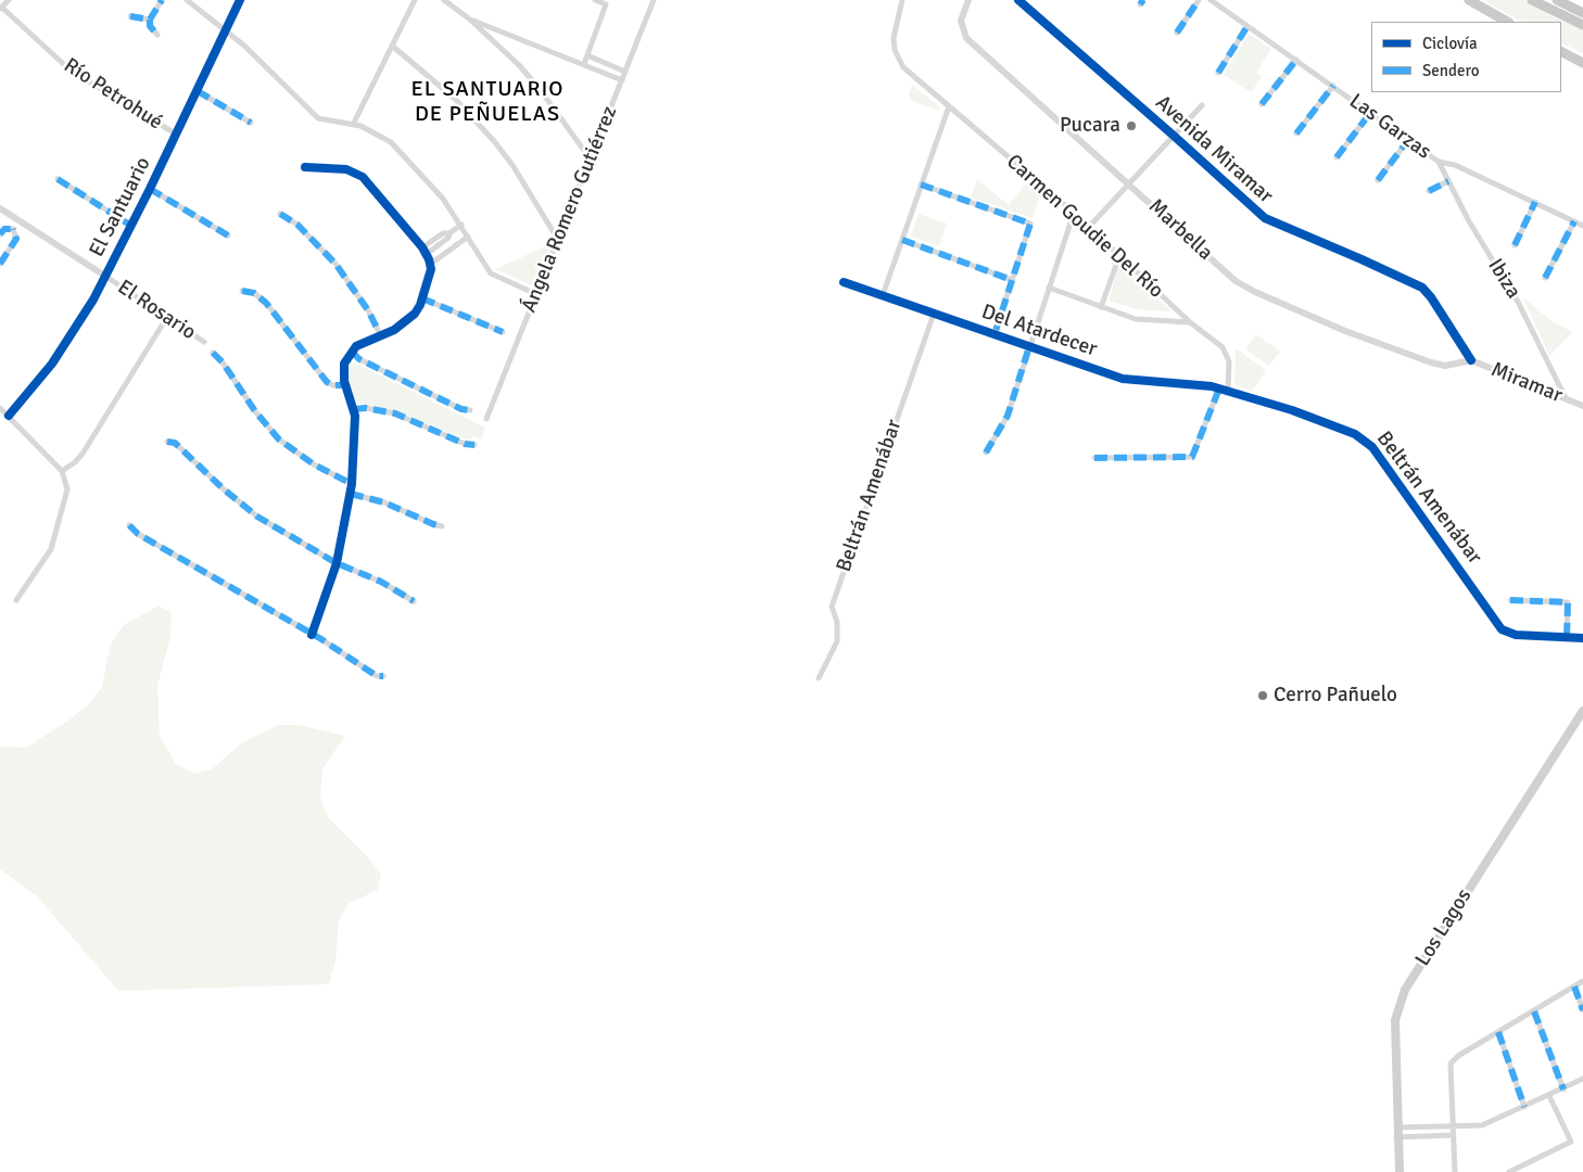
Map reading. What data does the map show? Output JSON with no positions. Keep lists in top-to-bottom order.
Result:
{
  "streets": {
    "main road": ["Los Lagos"],
    "street": [
      "Río Petrohué",
      "Las Garzas",
      "Avenida Miramar",
      "El Santuario",
      "Ángela Romero Gutiérrez",
      "Carmen Goudie Del Río",
      "Marbella",
      "Ibiza",
      "El Rosario",
      "Del Atardecer",
      "Miramar",
      "Beltrán Amenábar"
    ]
  },
  "crossings": [
    ["Río Petrohué", "El Santuario"],
    ["Las Garzas", "Ibiza"],
    ["Avenida Miramar", "Marbella"],
    ["Avenida Miramar", "Miramar"],
    ["El Santuario", "El Rosario"],
    ["Carmen Goudie Del Río", "Del Atardecer"],
    ["Carmen Goudie Del Río", "Beltrán Amenábar"],
    ["Marbella", "Miramar"],
    ["Ibiza", "Miramar"],
    ["Del Atardecer", "Beltrán Amenábar"]
  ],
  "districts": ["EL SANTUARIO DE PEÑUELAS"],
  "places": ["Pucara", "Cerro Pañuelo"],
  "legend": ["Ciclovía", "Sendero"]
}
